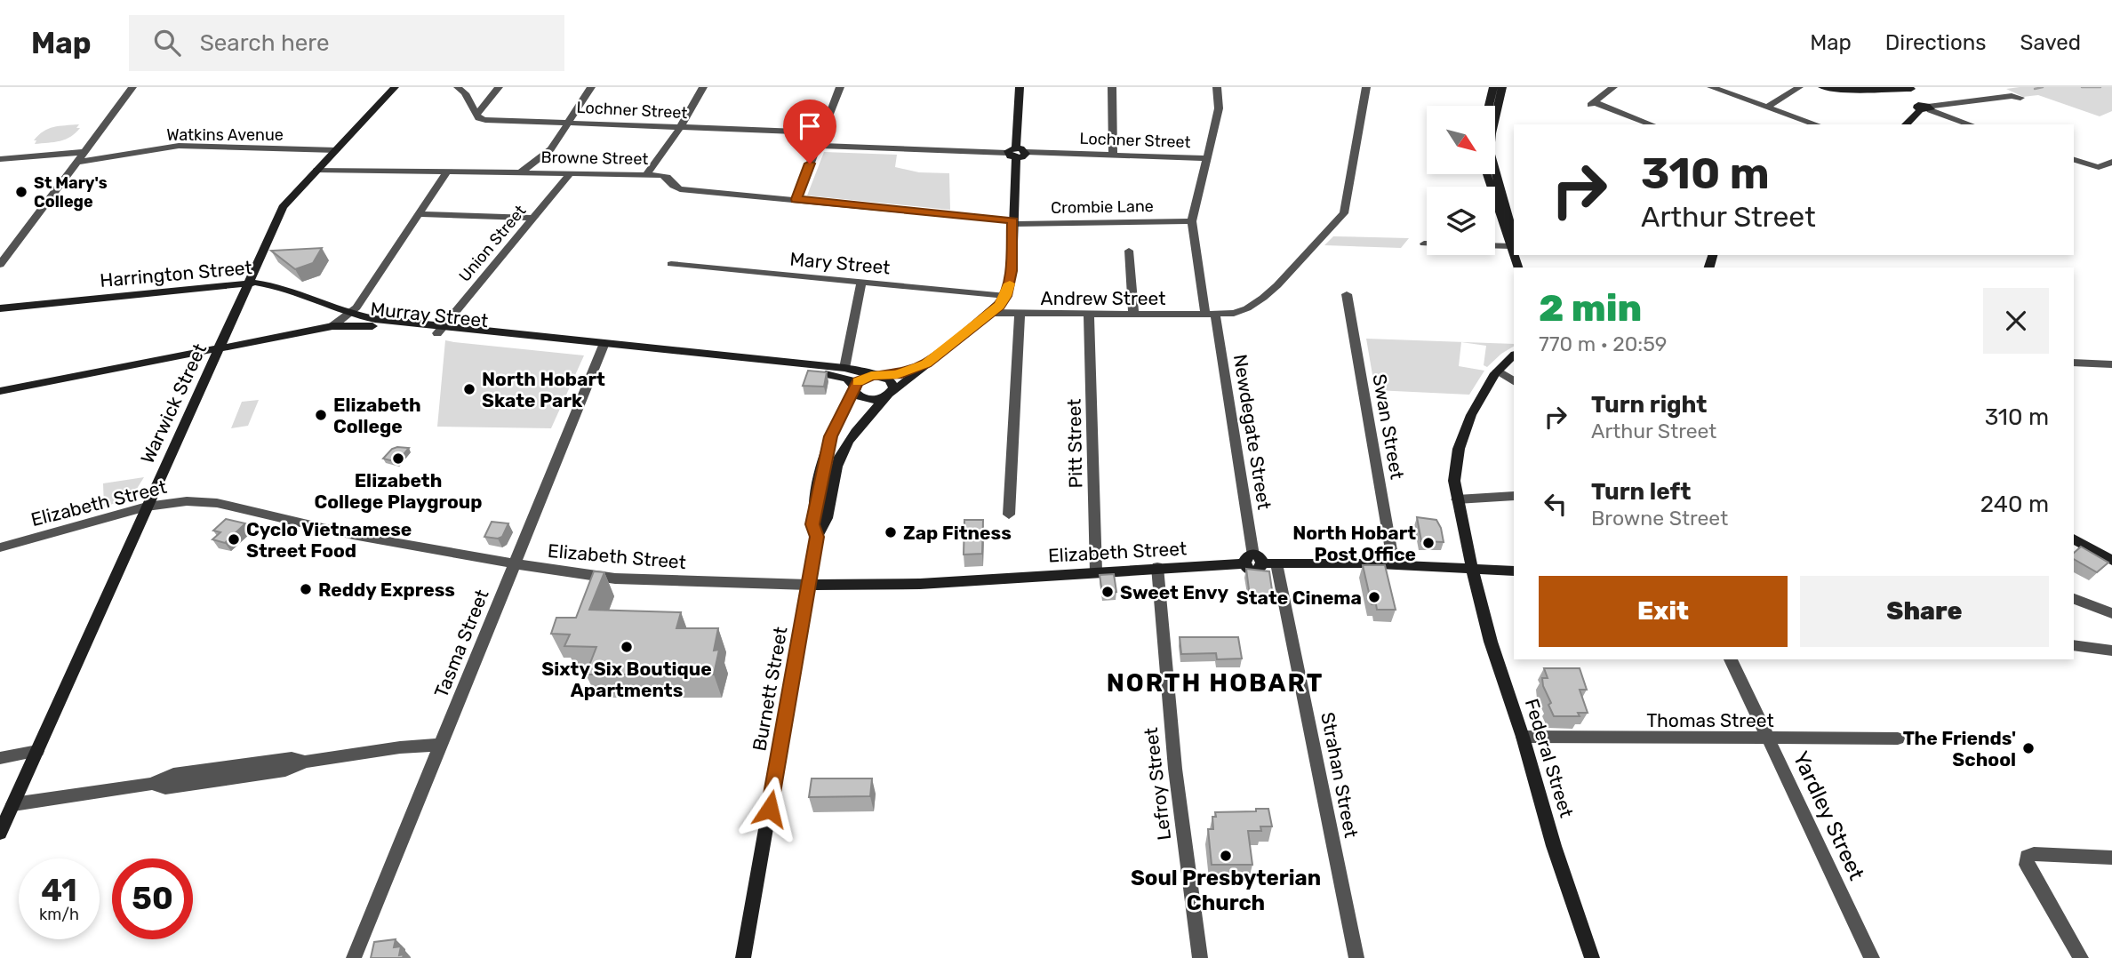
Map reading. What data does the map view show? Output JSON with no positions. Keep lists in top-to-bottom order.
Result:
{
  "streets": {
    "street": [
      "Lochner Street",
      "Watkins Avenue",
      "Browne Street",
      "Crombie Lane",
      "Union Street",
      "Mary Street",
      "Harrington Street",
      "Andrew Street",
      "Murray Street",
      "Warwick Street",
      "Swan Street",
      "Newdegate Street",
      "Pitt Street",
      "Elizabeth Street",
      "Tasma Street",
      "Burnett Street",
      "Thomas Street",
      "Federal Street",
      "Strahan Street",
      "Lefroy Street",
      "Yardley Street"
    ]
  },
  "crossings": [
    ["Lochner Street", "Newdegate Street"],
    ["Watkins Avenue", "Warwick Street"],
    ["Browne Street", "Crombie Lane"],
    ["Browne Street", "Union Street"],
    ["Browne Street", "Warwick Street"],
    ["Crombie Lane", "Newdegate Street"],
    ["Union Street", "Murray Street"],
    ["Harrington Street", "Murray Street"],
    ["Harrington Street", "Warwick Street"],
    ["Andrew Street", "Newdegate Street"],
    ["Andrew Street", "Pitt Street"],
    ["Murray Street", "Warwick Street"],
    ["Murray Street", "Tasma Street"],
    ["Murray Street", "Burnett Street"],
    ["Warwick Street", "Elizabeth Street"],
    ["Swan Street", "Elizabeth Street"],
    ["Newdegate Street", "Elizabeth Street"],
    ["Newdegate Street", "Strahan Street"],
    ["Pitt Street", "Elizabeth Street"],
    ["Elizabeth Street", "Tasma Street"],
    ["Elizabeth Street", "Burnett Street"],
    ["Elizabeth Street", "Federal Street"],
    ["Elizabeth Street", "Strahan Street"],
    ["Elizabeth Street", "Lefroy Street"],
    ["Thomas Street", "Federal Street"],
    ["Thomas Street", "Yardley Street"]
  ],
  "districts": ["NORTH HOBART"],
  "places": [
    "St Mary's College",
    "North Hobart Skate Park",
    "Elizabeth College",
    "Elizabeth College Playgroup",
    "Zap Fitness",
    "Cyclo Vietnamese Street Food",
    "North Hobart Post Office",
    "Reddy Express",
    "Sweet Envy",
    "State Cinema",
    "Sixty Six Boutique Apartments",
    "The Friends' School",
    "Soul Presbyterian Church"
  ],
  "north": "bottom right",
  "page": {
    "header": "Map",
    "search": "Search here",
    "nav": ["Map", "Directions", "Saved"],
    "turn": ["310 m", "Arthur Street"],
    "heading": ["2 min", "770 m · 20:59"],
    "list": [
      {
        "name": "Turn right",
        "note": "Arthur Street",
        "value": "310 m"
      },
      {
        "name": "Turn left",
        "note": "Browne Street",
        "value": "240 m"
      }
    ],
    "buttons": ["Exit", "Share"],
    "speed": "41 km/h",
    "limit": "50"
  }
}
